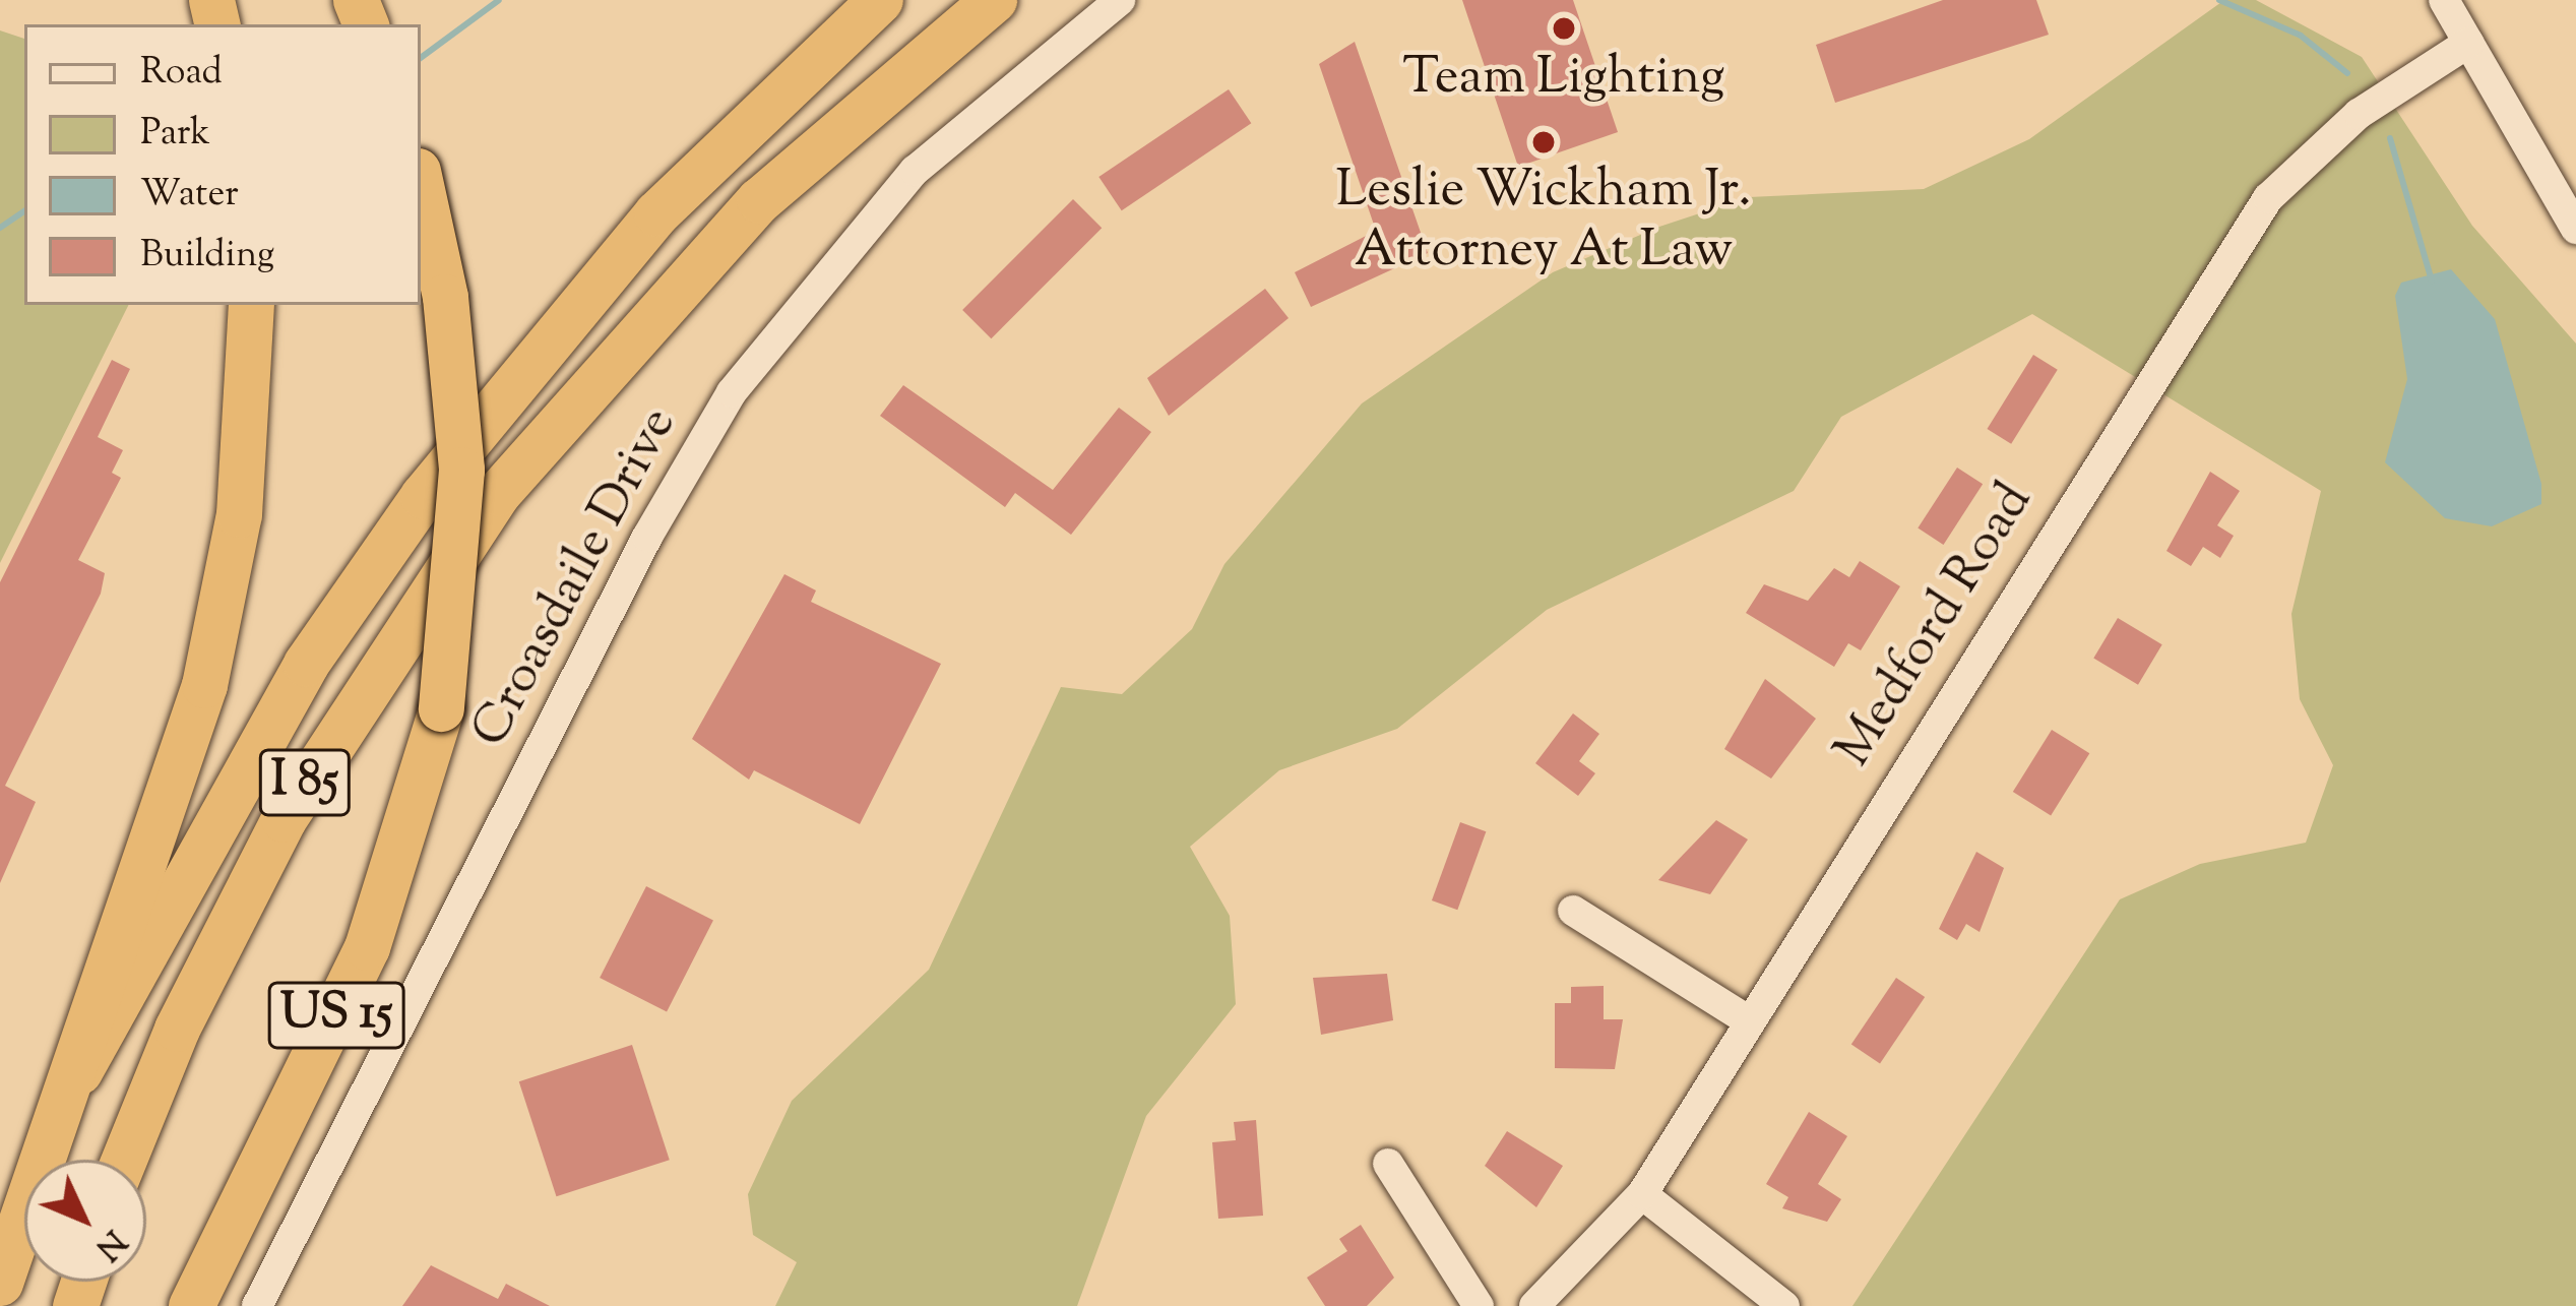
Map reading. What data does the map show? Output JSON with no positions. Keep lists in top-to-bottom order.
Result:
{
  "streets": {
    "highway": ["I 85", "US 15"],
    "street": ["Croasdaile Drive", "Medford Road"]
  },
  "places": ["Team Lighting", "Leslie Wickham Jr. Attorney At Law"],
  "legend": [
    "Road",
    "Park",
    "Water",
    "Building"
  ],
  "north": "bottom right"
}
